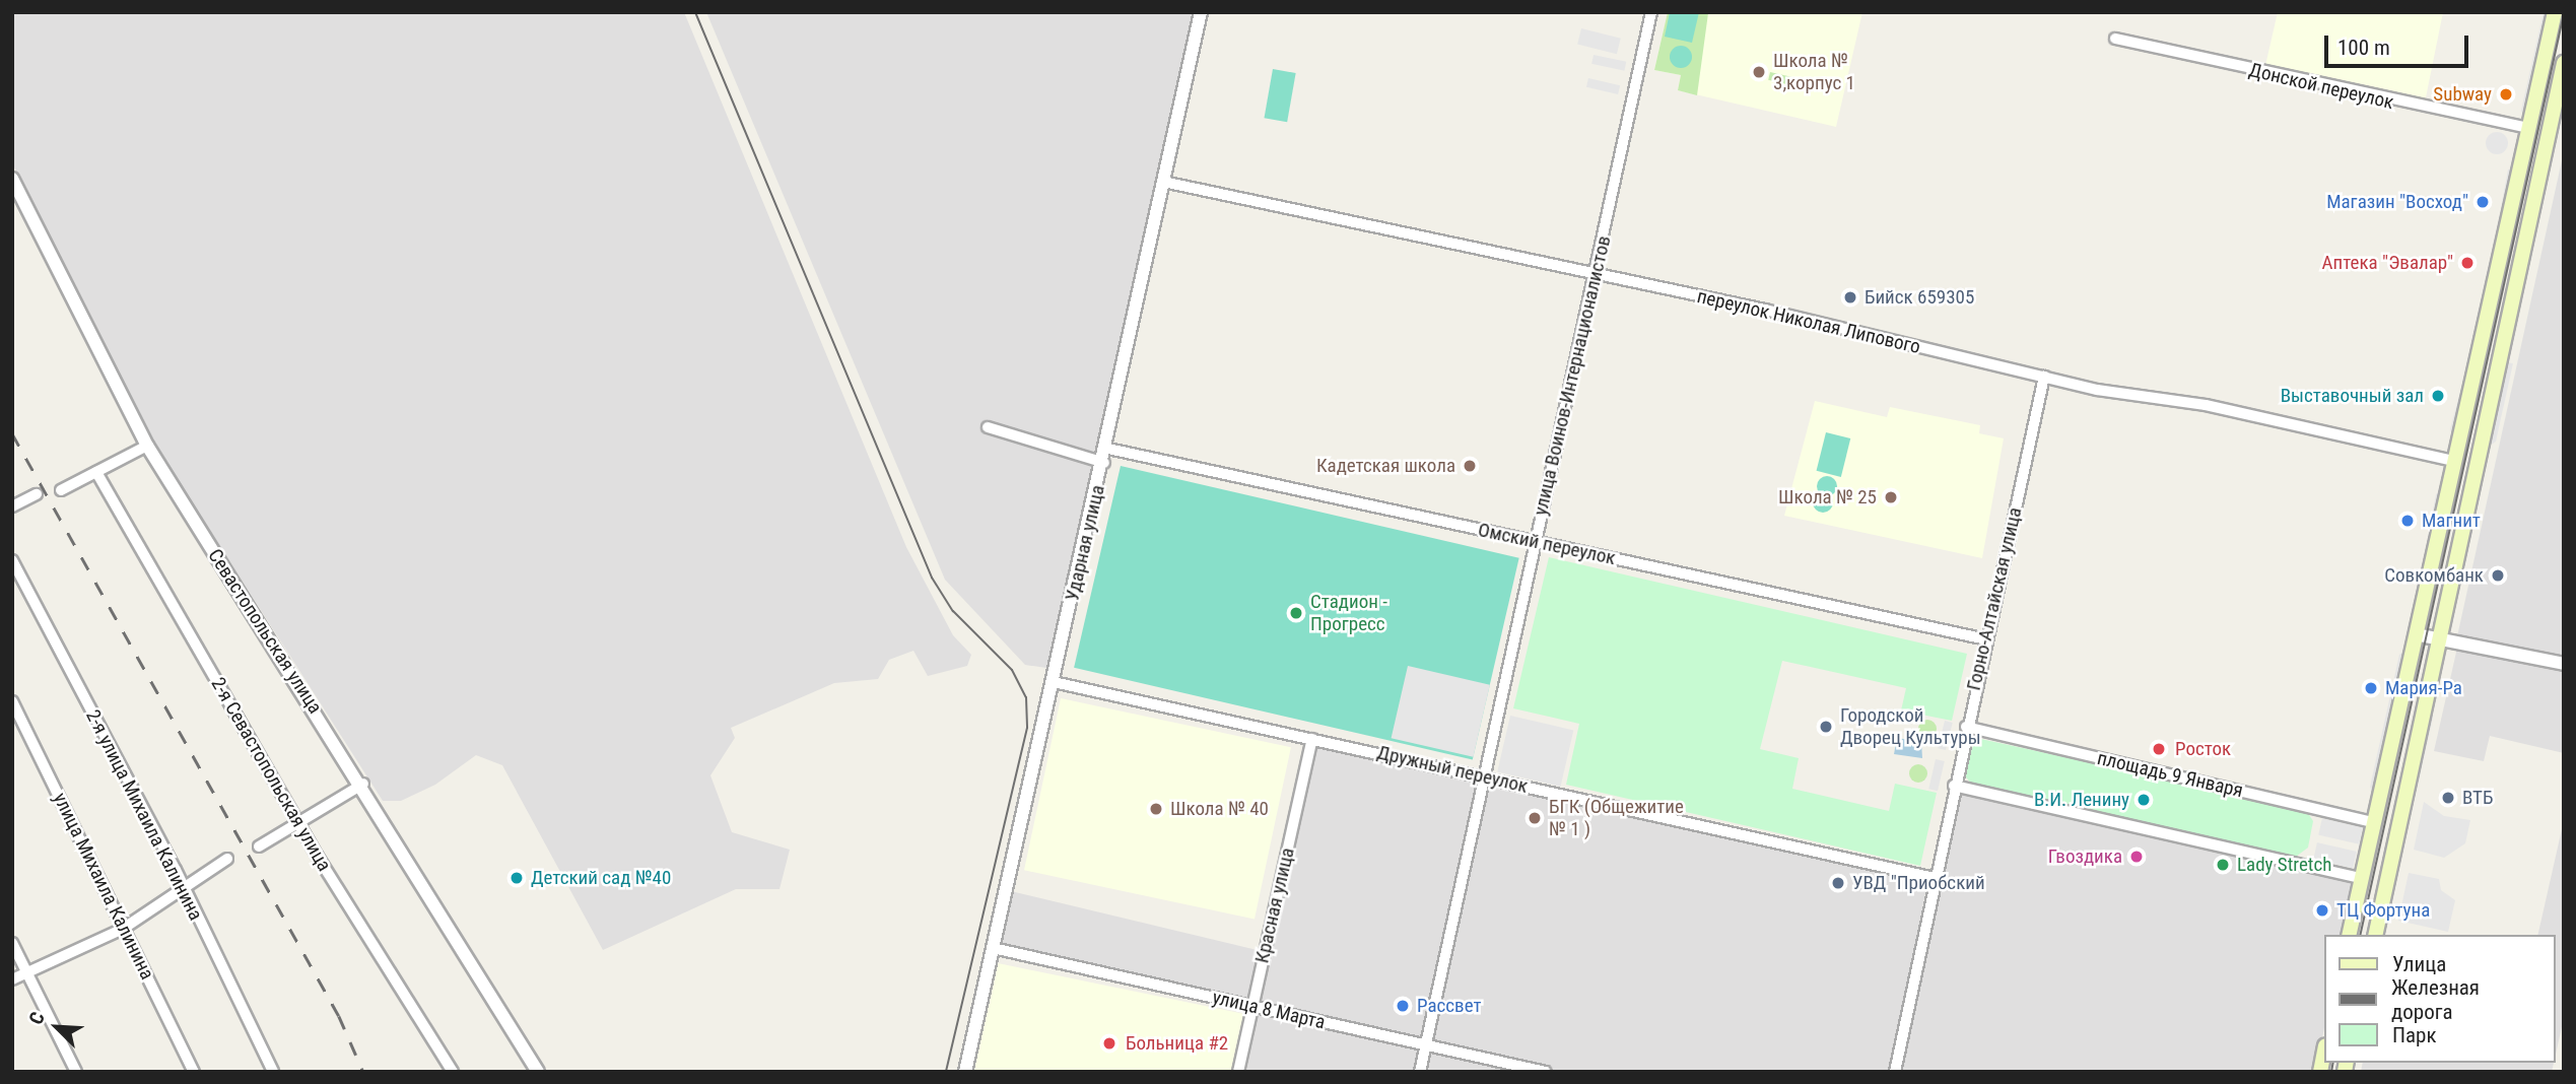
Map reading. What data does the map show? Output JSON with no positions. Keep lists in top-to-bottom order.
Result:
{
  "streets": {
    "street": [
      "Донской переулок",
      "переулок Николая Липового",
      "улица Воинов-Интернационалистов",
      "Ударная улица",
      "Омский переулок",
      "Горно-Алтайская улица",
      "Севастопольская улица",
      "Дружный переулок",
      "2-я Севастопольская улица",
      "площадь 9 Января",
      "2-я улица Михаила Калинина",
      "улица Михаила Калинина",
      "Красная улица",
      "улица 8 Марта"
    ]
  },
  "crossings": [
    ["переулок Николая Липового", "улица Воинов-Интернационалистов"],
    ["переулок Николая Липового", "Ударная улица"],
    ["переулок Николая Липового", "Горно-Алтайская улица"],
    ["улица Воинов-Интернационалистов", "Омский переулок"],
    ["улица Воинов-Интернационалистов", "Дружный переулок"],
    ["улица Воинов-Интернационалистов", "улица 8 Марта"],
    ["Ударная улица", "Омский переулок"],
    ["Ударная улица", "Дружный переулок"],
    ["Ударная улица", "улица 8 Марта"],
    ["Омский переулок", "Горно-Алтайская улица"],
    ["Горно-Алтайская улица", "Дружный переулок"],
    ["Горно-Алтайская улица", "площадь 9 Января"],
    ["Дружный переулок", "Красная улица"],
    ["Красная улица", "улица 8 Марта"]
  ],
  "places": [
    "Школа № 3,корпус 1",
    "Subway",
    "Магазин \"Восход\"",
    "Аптека \"Эвалар\"",
    "Бийск 659305",
    "Выставочный зал",
    "Кадетская школа",
    "Школа № 25",
    "Магнит",
    "Совкомбанк",
    "Стадион - Прогресс",
    "Мария-Ра",
    "Городской Дворец Культуры",
    "Росток",
    "ВТБ",
    "В.И. Ленину",
    "Школа № 40",
    "БГК (Общежитие № 1 )",
    "Гвоздика",
    "Lady Stretch",
    "Детский сад №40",
    "УВД \"Приобский",
    "ТЦ Фортуна",
    "Рассвет",
    "Больница #2"
  ],
  "legend": ["Улица", "Железная дорога", "Парк"],
  "scale_bar": "100 m",
  "north": "top left"
}
